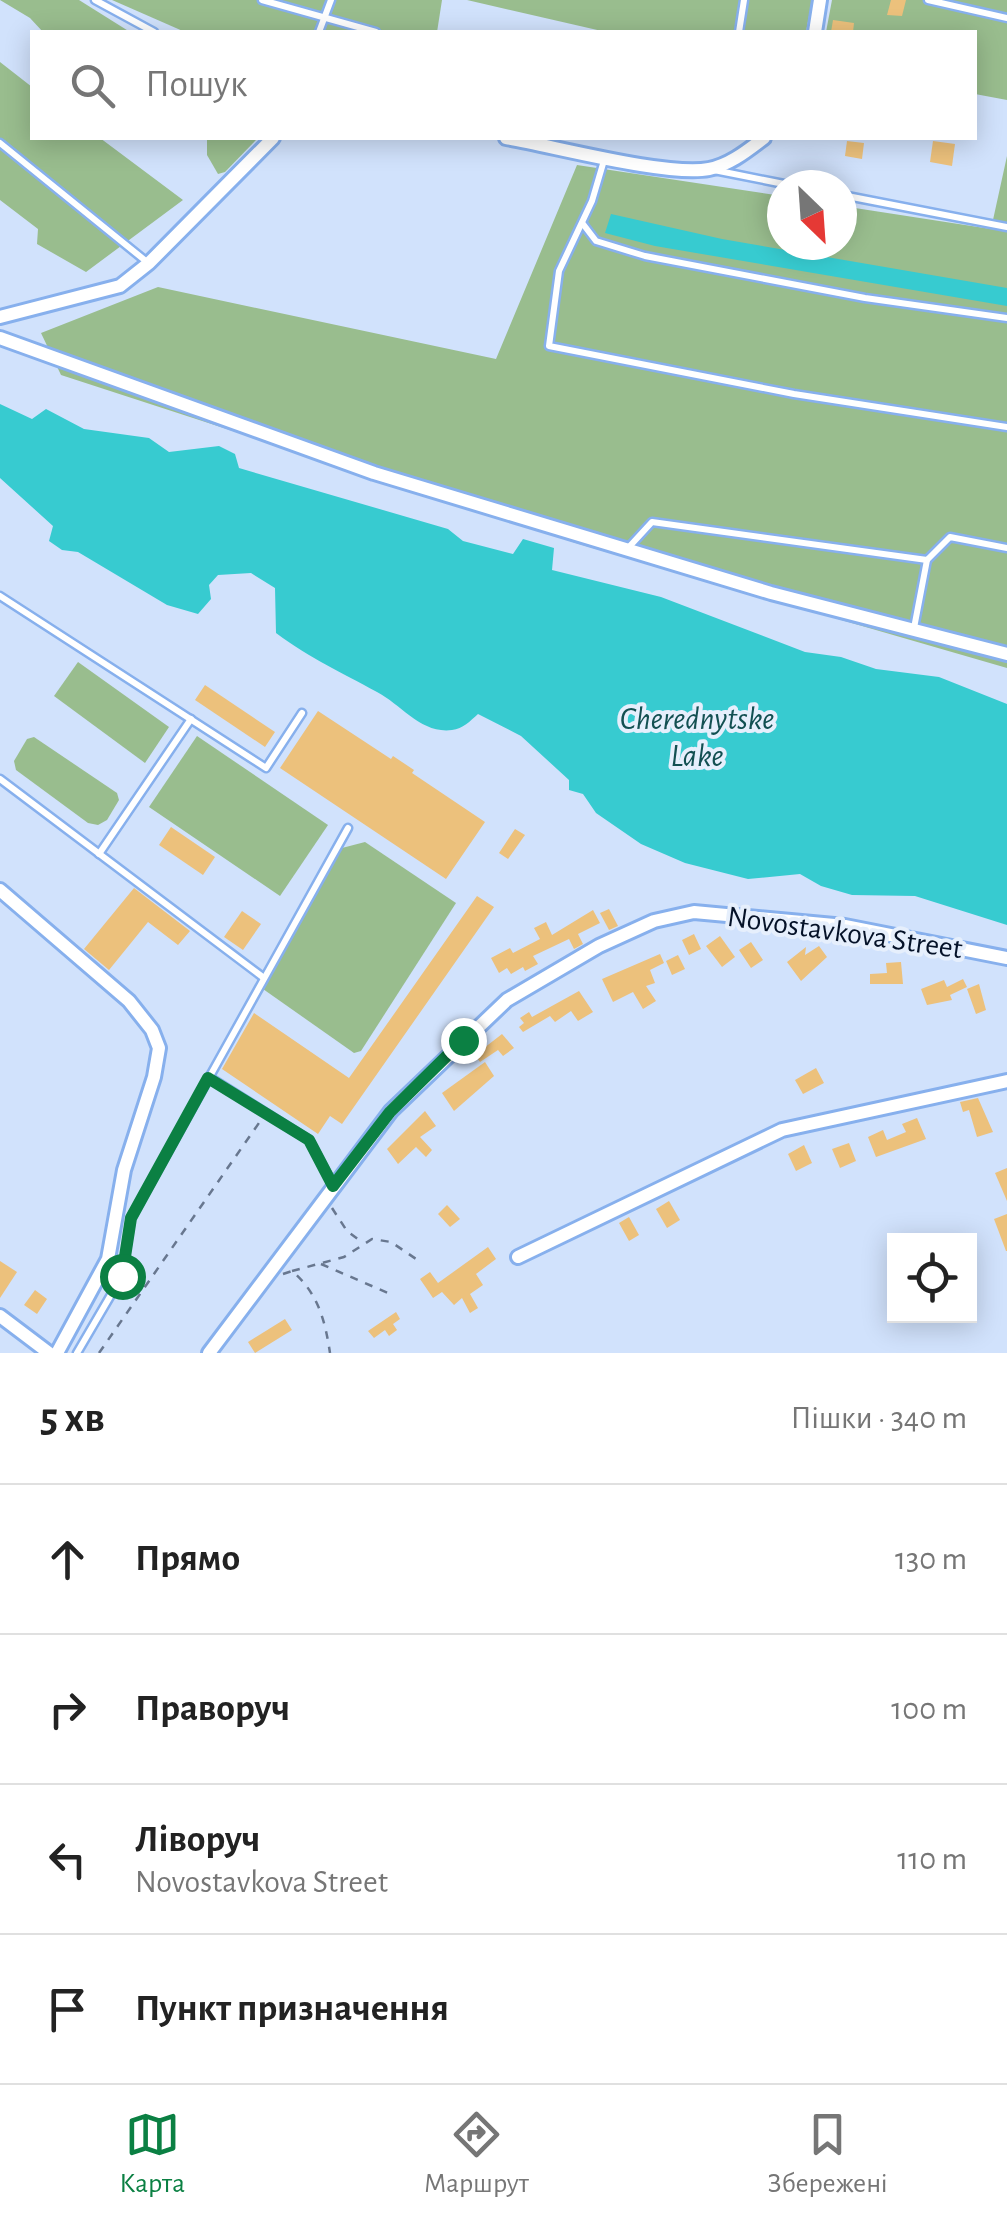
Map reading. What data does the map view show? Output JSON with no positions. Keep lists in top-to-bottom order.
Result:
{
  "streets": {
    "street": ["Novostavkova Street"]
  },
  "water": ["Cherednytske Lake"],
  "north": "bottom right",
  "page": {
    "search": "Пошук",
    "heading": ["5 хв", "Пішки · 340 m"],
    "list": [
      ["Прямо", "130 m"],
      ["Праворуч", "100 m"],
      ["Ліворуч", "Novostavkova Street", "110 m"],
      "Пункт призначення"
    ],
    "nav": ["Карта", "Маршрут", "Збережені"]
  }
}
